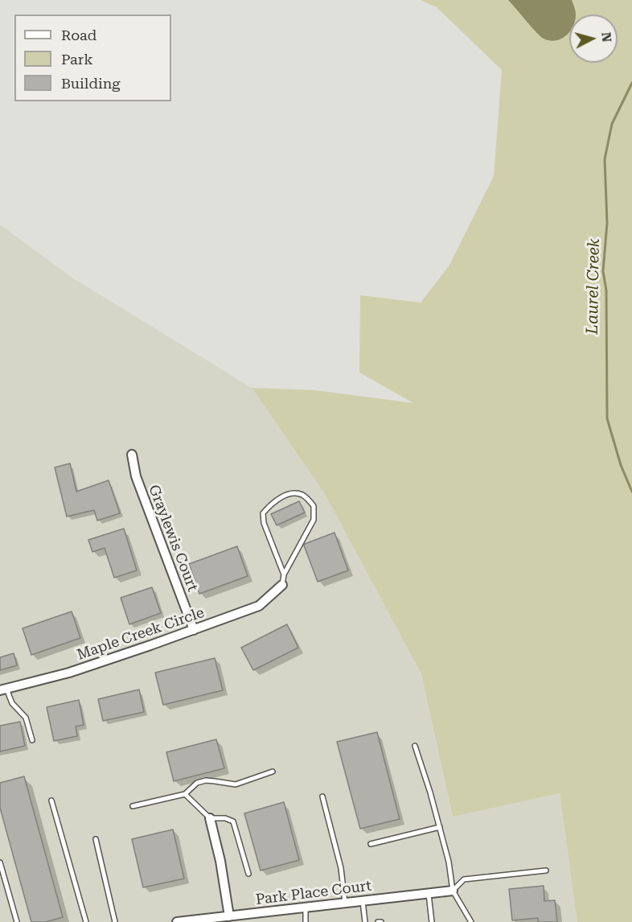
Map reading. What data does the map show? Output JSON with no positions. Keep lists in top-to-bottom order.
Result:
{
  "streets": {
    "street": ["Graylewis Court", "Maple Creek Circle", "Park Place Court"]
  },
  "crossings": [
    ["Graylewis Court", "Maple Creek Circle"]
  ],
  "water": ["Laurel Creek"],
  "legend": ["Road", "Park", "Building"],
  "north": "right"
}
